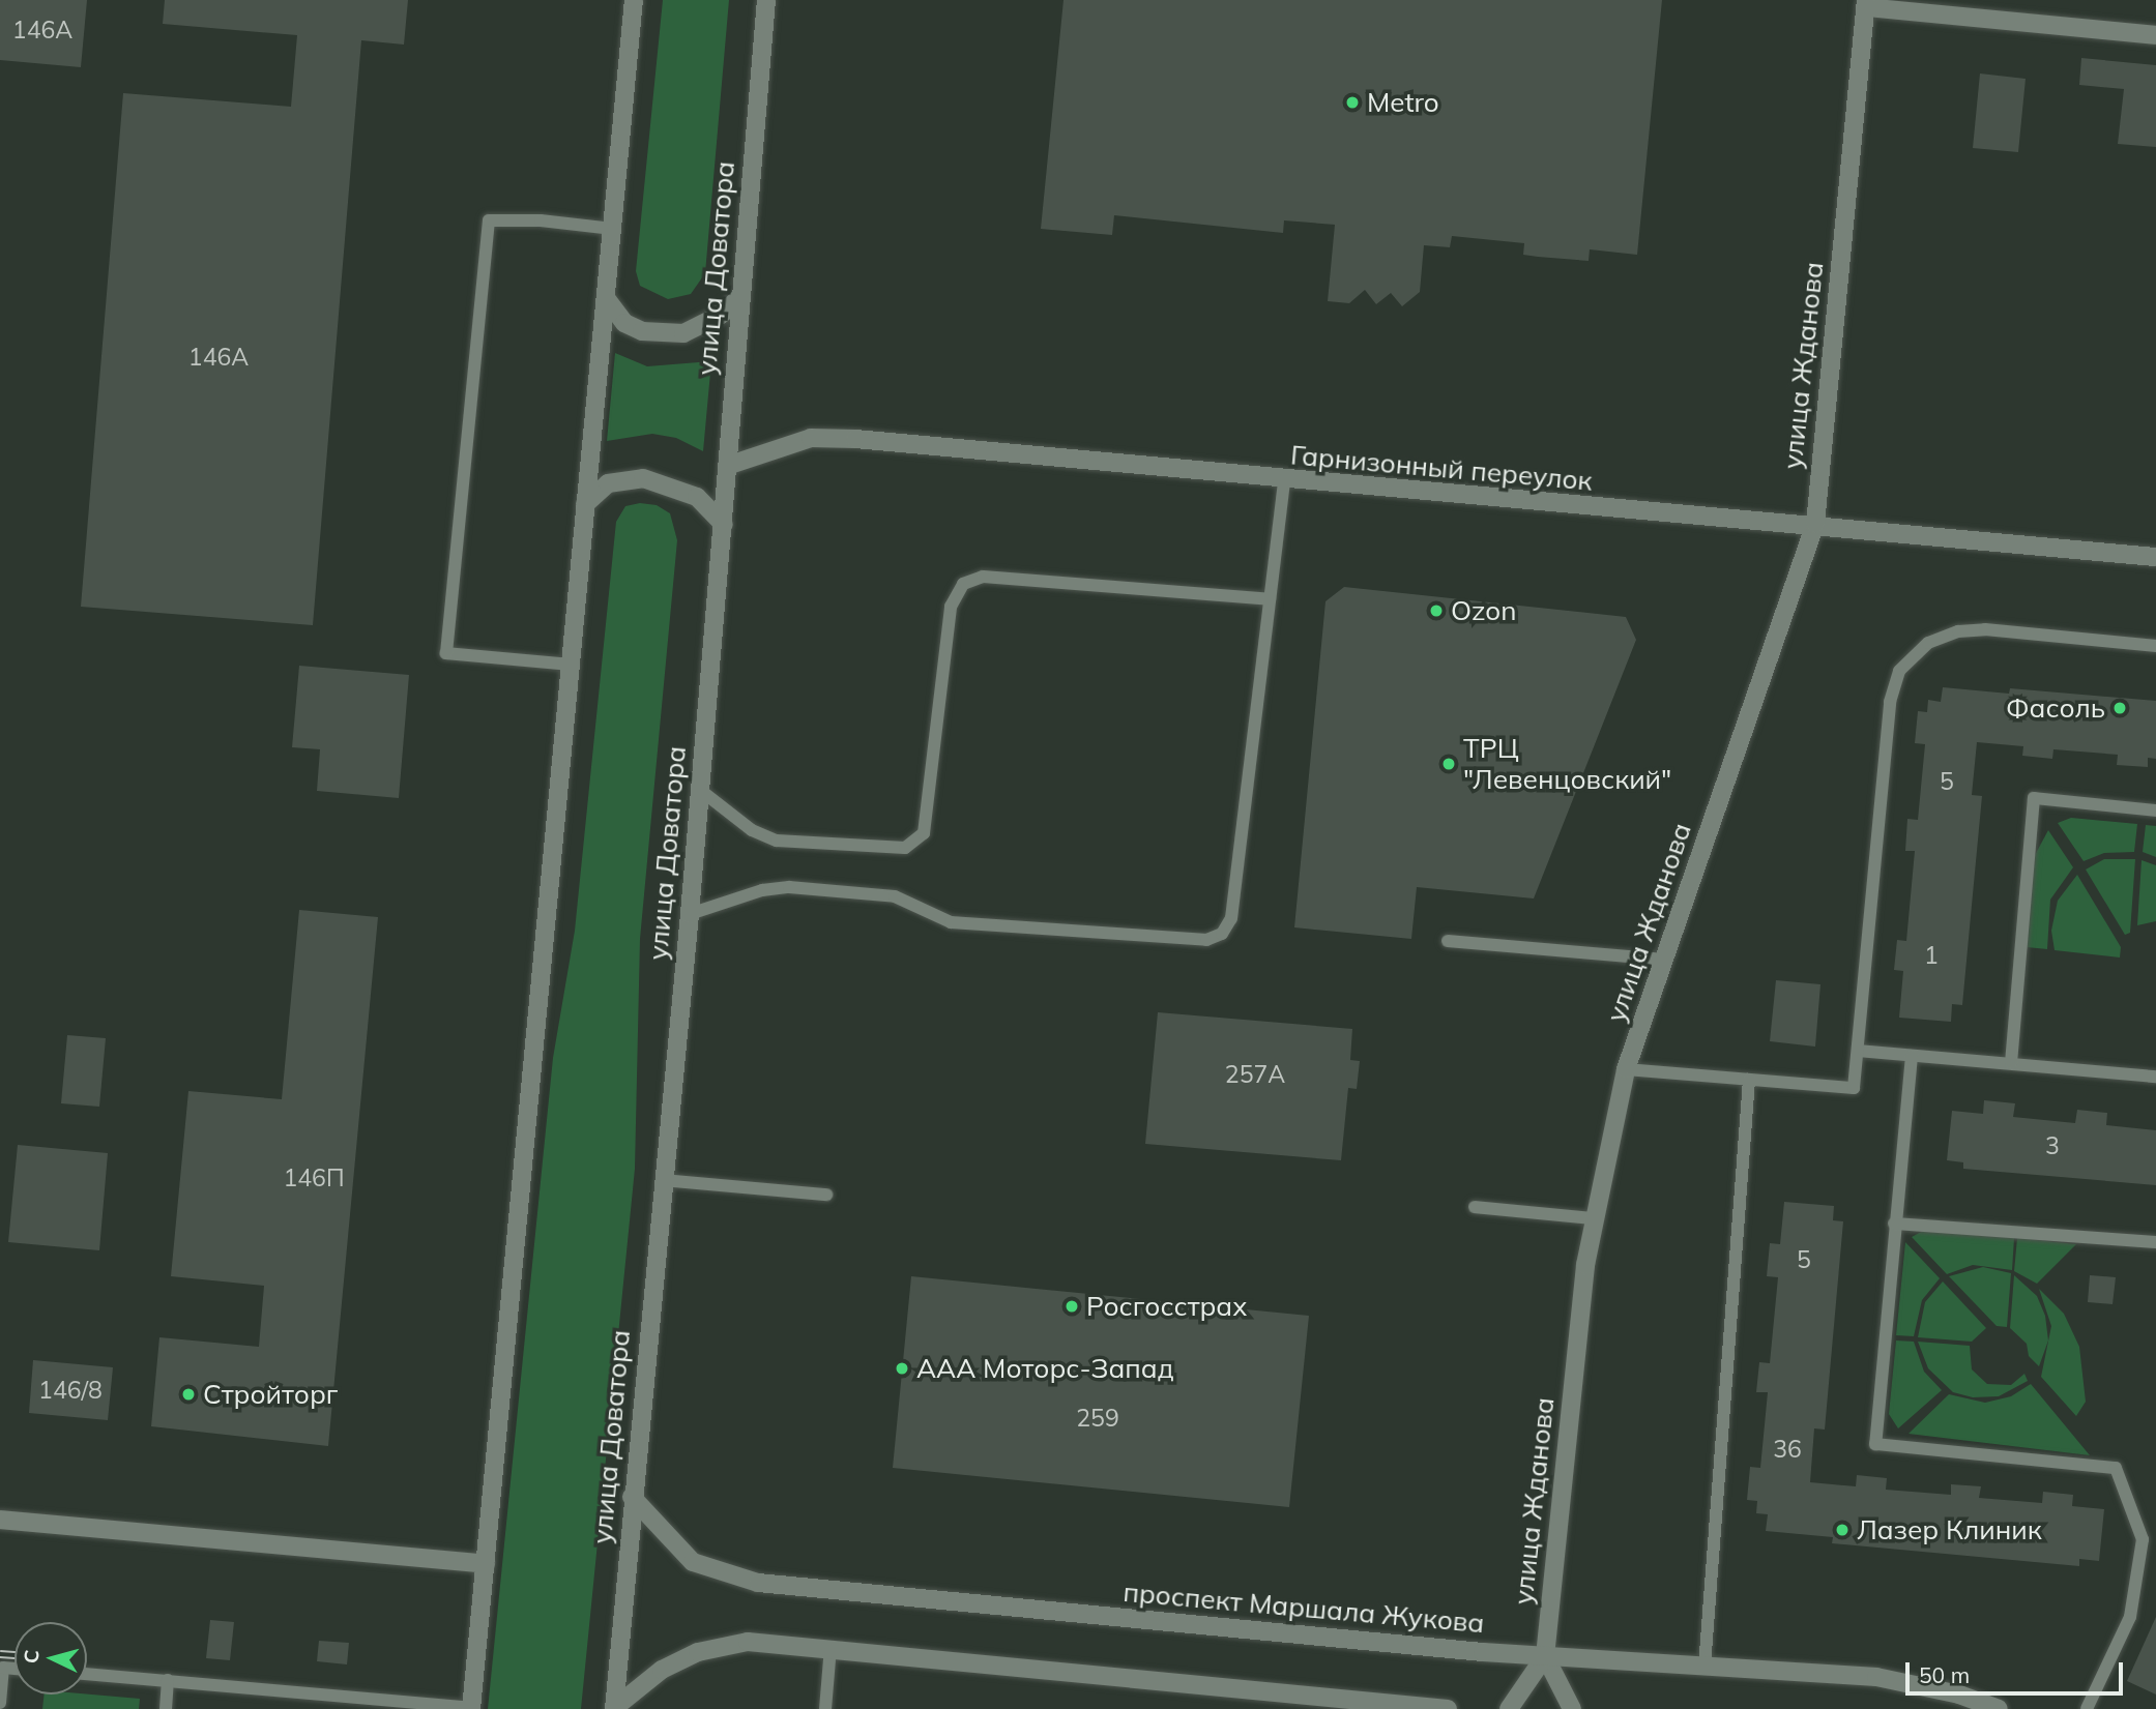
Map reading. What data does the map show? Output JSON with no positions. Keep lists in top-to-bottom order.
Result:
{
  "streets": {
    "street": [
      "улица Доватора",
      "улица Жданова",
      "Гарнизонный переулок",
      "проспект Маршала Жукова"
    ]
  },
  "crossings": [
    ["улица Доватора", "Гарнизонный переулок"],
    ["улица Доватора", "проспект Маршала Жукова"],
    ["улица Жданова", "Гарнизонный переулок"],
    ["улица Жданова", "проспект Маршала Жукова"]
  ],
  "places": [
    "Metro",
    "Ozon",
    "Фасоль",
    "ТРЦ \"Левенцовский\"",
    "Росгосстрах",
    "ААА Моторс-Запад",
    "Стройторг",
    "Лазер Клиник"
  ],
  "house_numbers": [
    "146А",
    "146А",
    "5",
    "1",
    "257А",
    "3",
    "146П",
    "5",
    "146/8",
    "259",
    "36"
  ],
  "scale_bar": "50 m",
  "north": "left"
}
